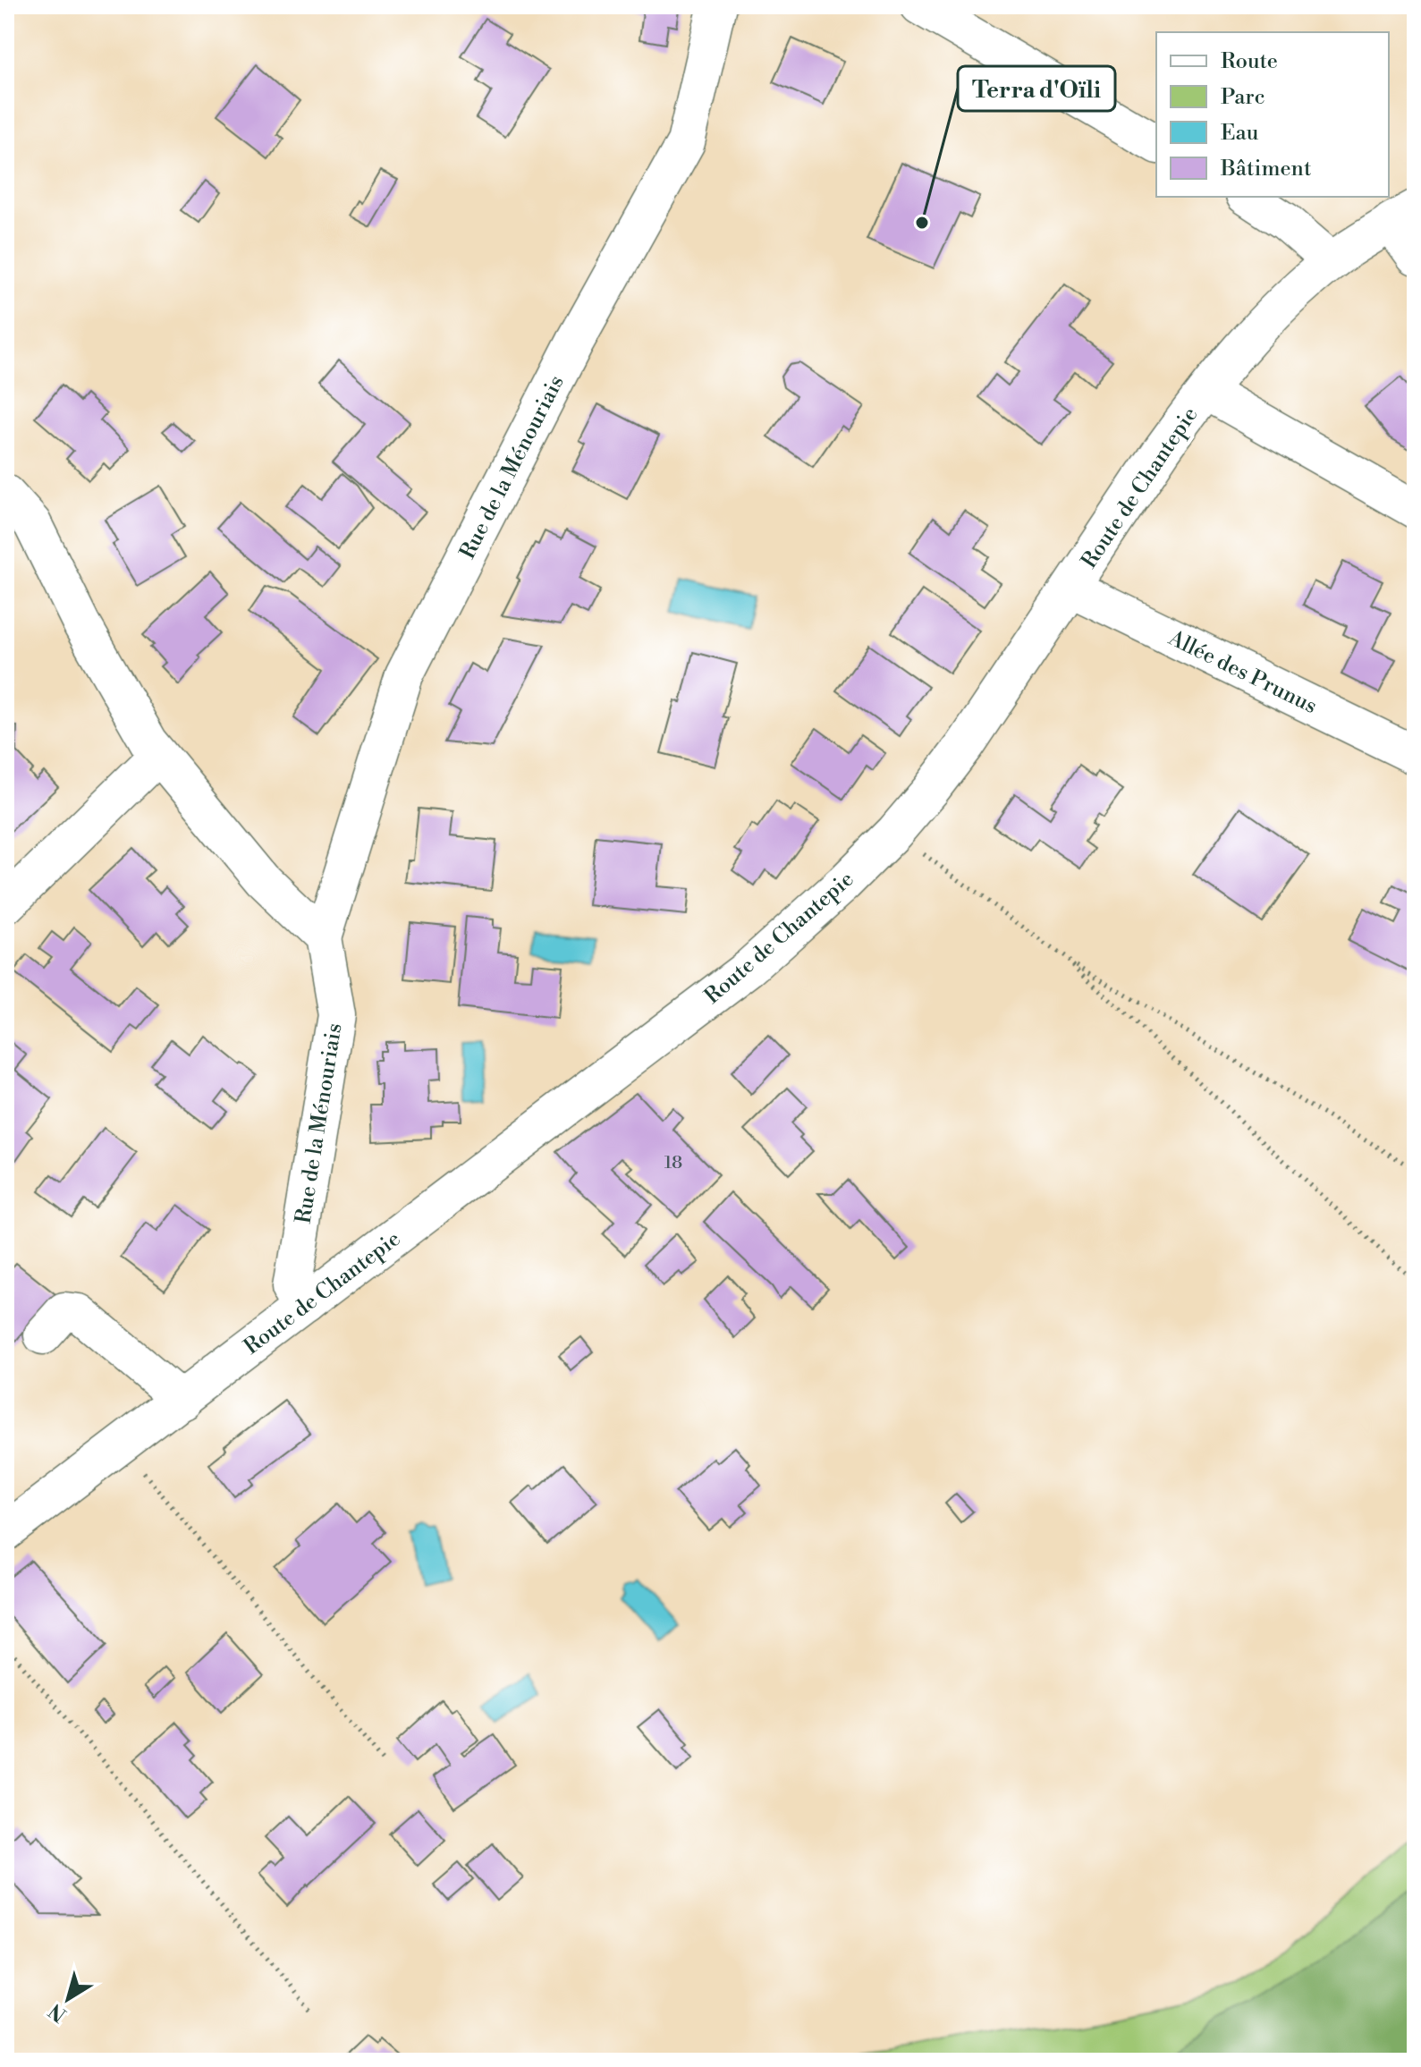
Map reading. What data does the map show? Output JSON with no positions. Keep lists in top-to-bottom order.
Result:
{
  "streets": {
    "street": ["Rue de la Ménouriais", "Route de Chantepie", "Allée des Prunus"]
  },
  "crossings": [
    ["Rue de la Ménouriais", "Route de Chantepie"],
    ["Route de Chantepie", "Allée des Prunus"]
  ],
  "places": ["Terra d'Oïli"],
  "house_numbers": ["18"],
  "legend": [
    "Route",
    "Parc",
    "Eau",
    "Bâtiment"
  ],
  "north": "bottom left"
}
